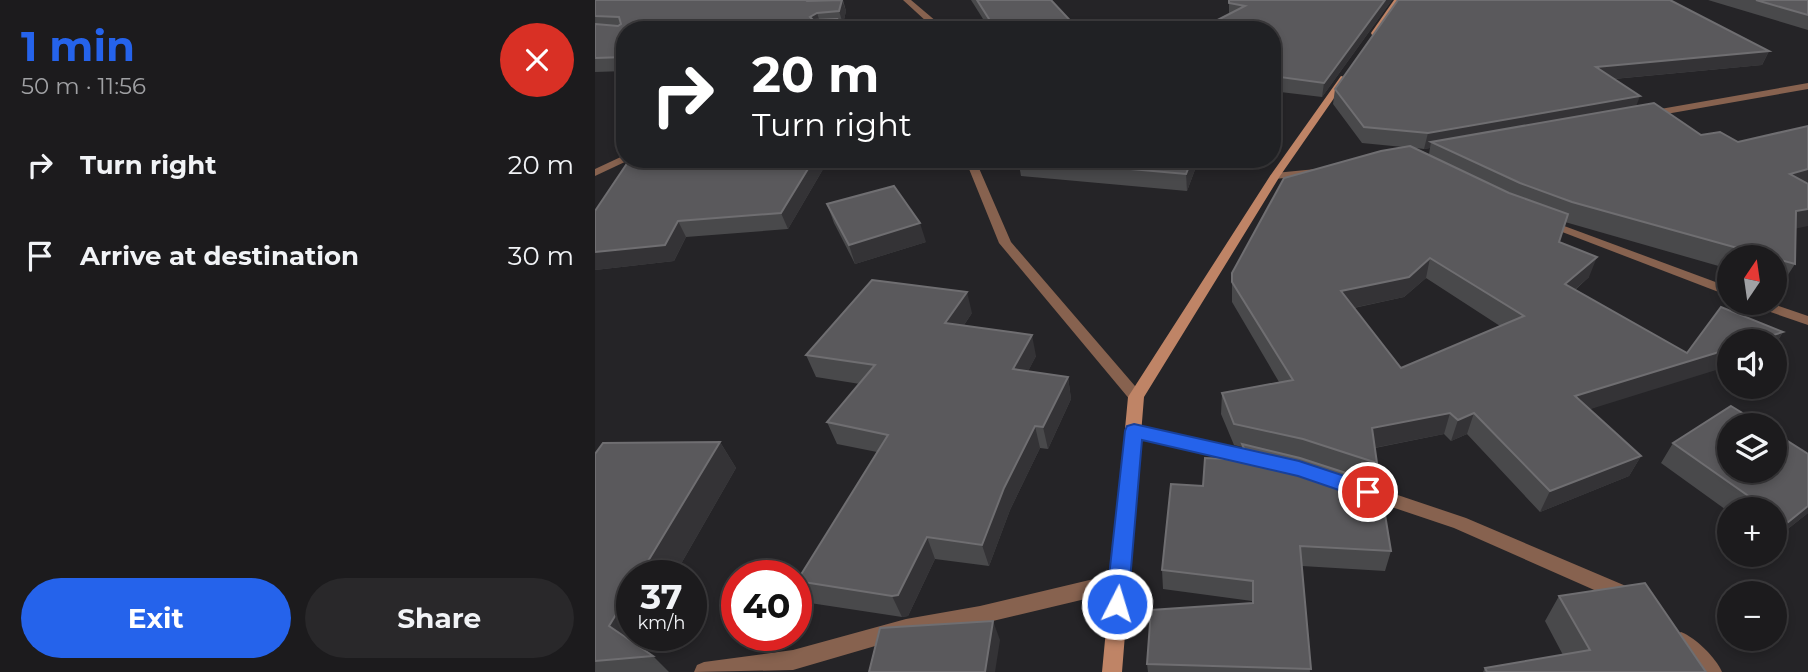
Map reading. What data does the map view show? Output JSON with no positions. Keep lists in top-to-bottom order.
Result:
{
  "north": "top",
  "page": {
    "heading": ["1 min", "50 m · 11:56"],
    "turn": ["20 m", "Turn right"],
    "list": [
      {
        "name": "Turn right",
        "value": "20 m"
      },
      {
        "name": "Arrive at destination",
        "value": "30 m"
      }
    ],
    "map_buttons": ["+", "−"],
    "speed": "37 km/h",
    "limit": "40",
    "buttons": ["Exit", "Share"]
  }
}
